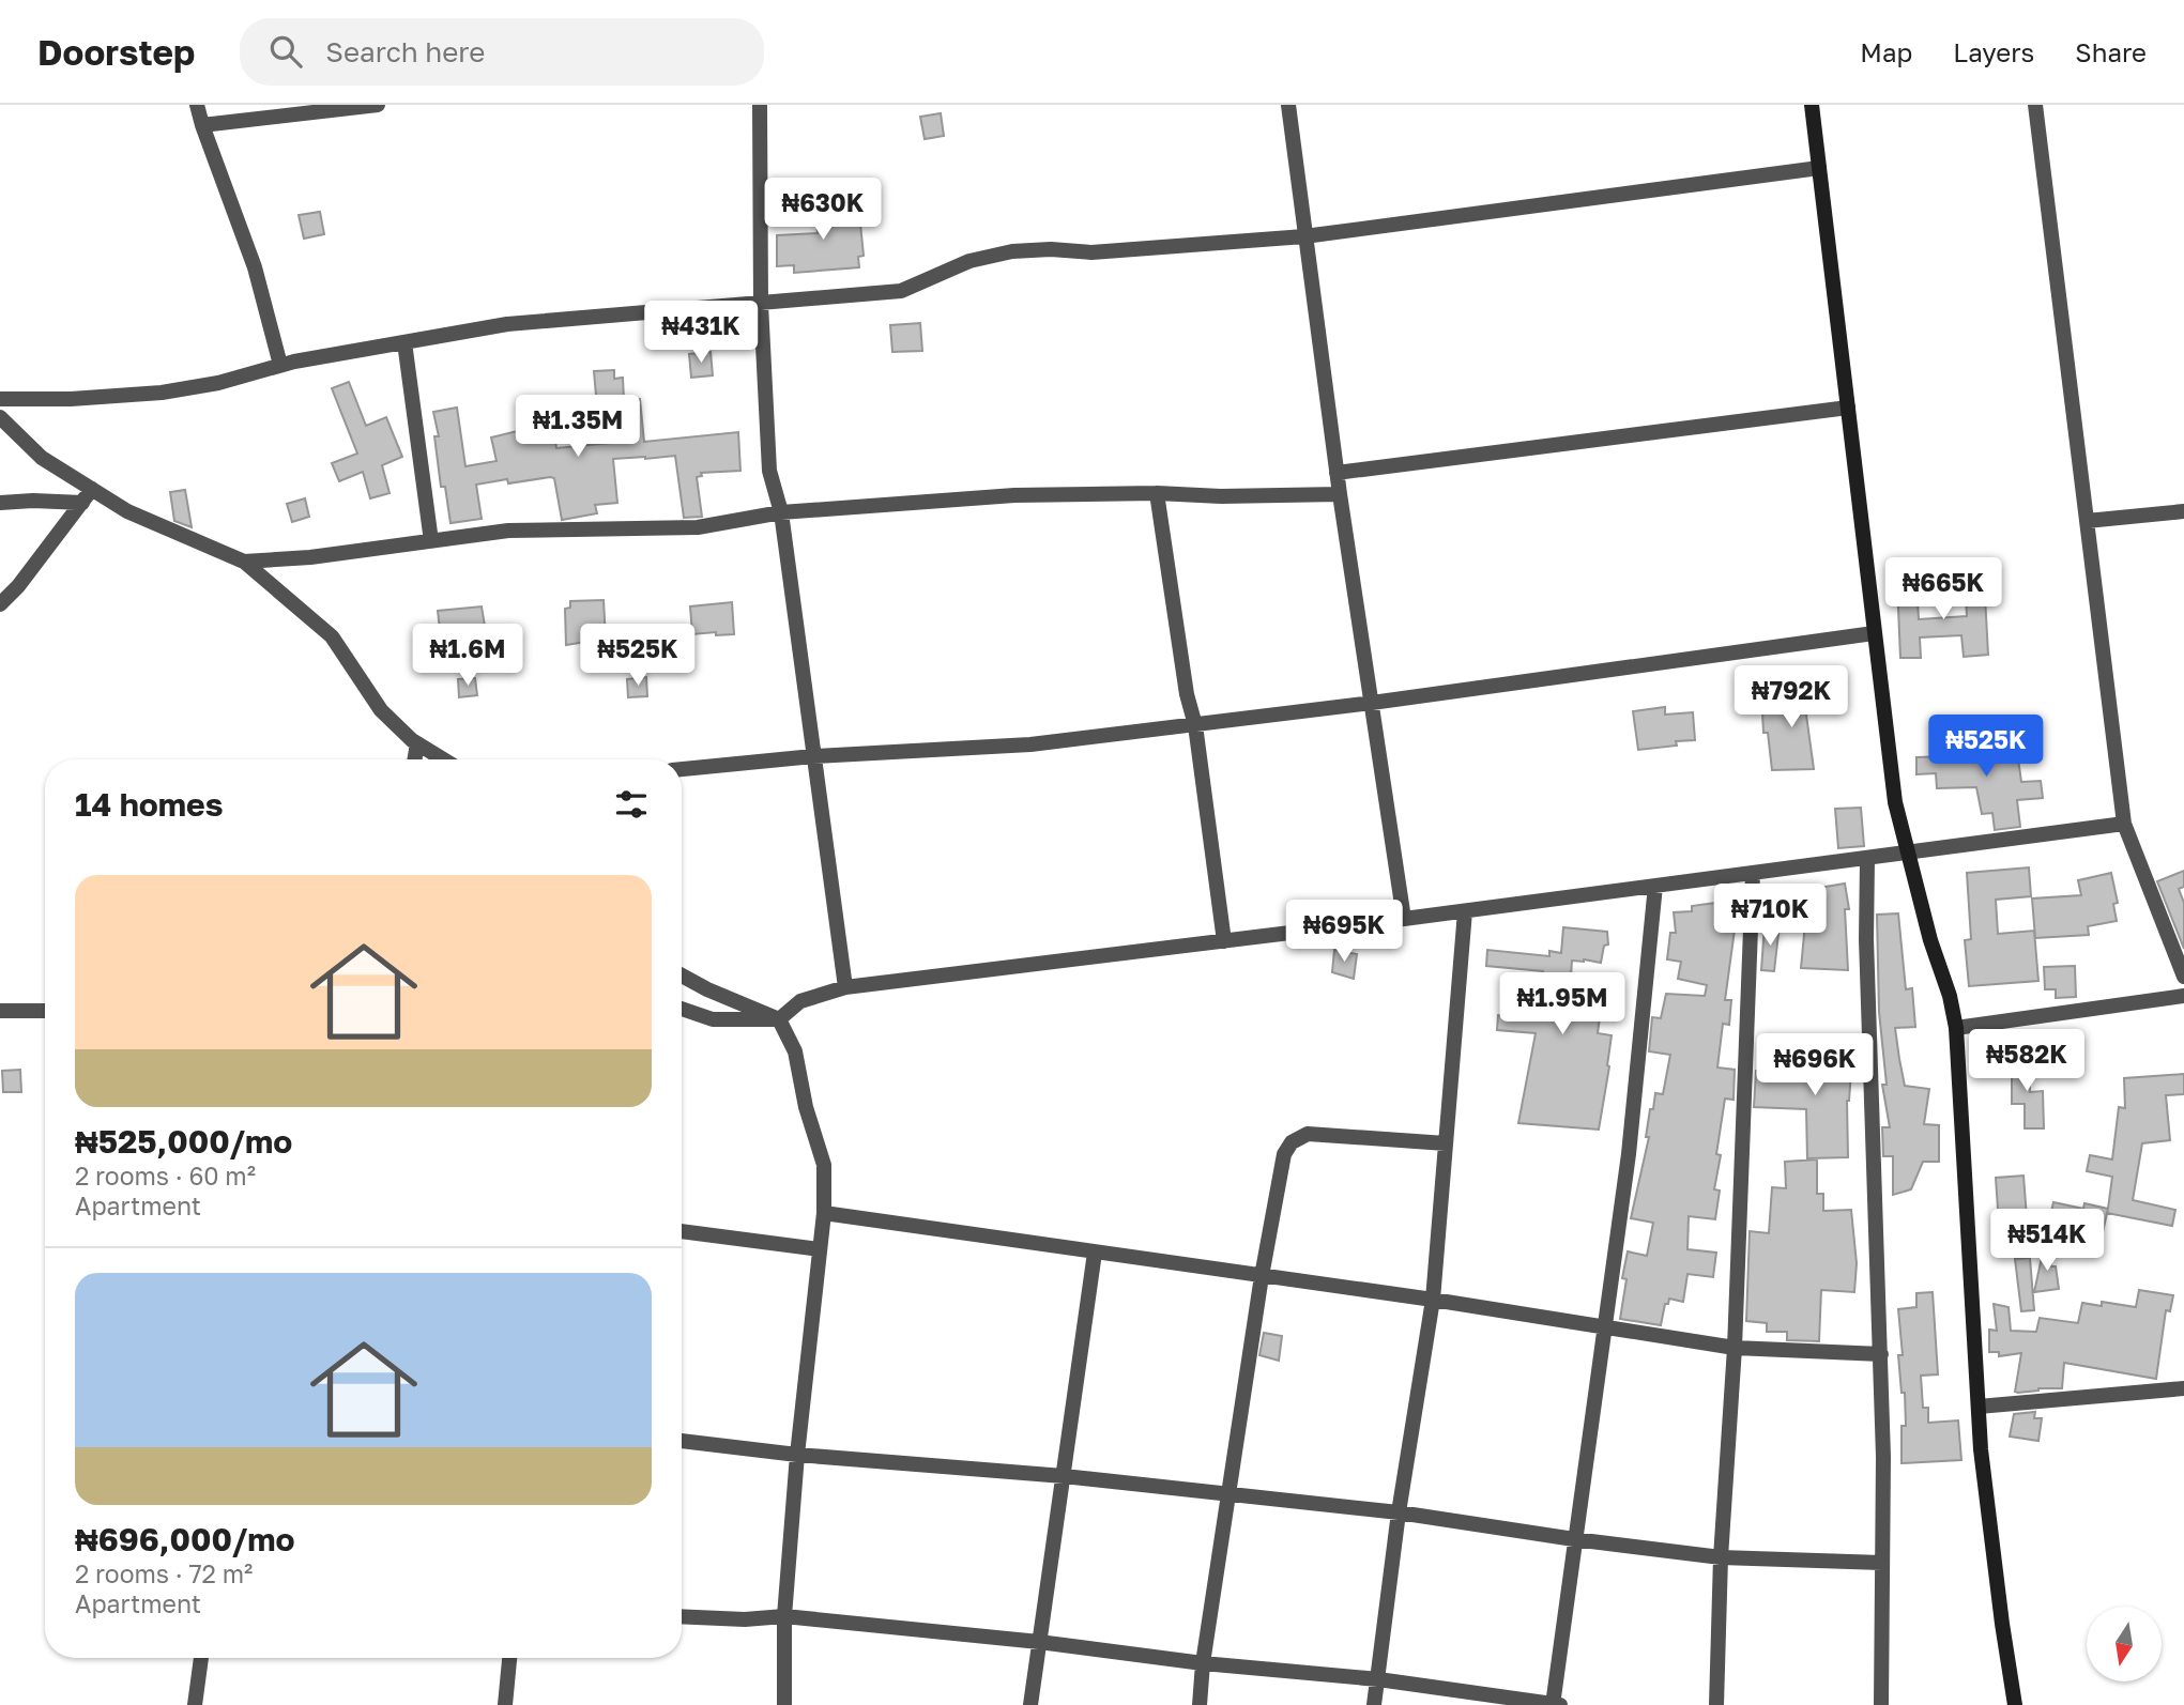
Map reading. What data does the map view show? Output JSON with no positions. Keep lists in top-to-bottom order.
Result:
{
  "north": "bottom",
  "page": {
    "header": "Doorstep",
    "search": "Search here",
    "nav": ["Map", "Layers", "Share"],
    "price": [
      "₦630K",
      "₦431K",
      "₦1.35M",
      "₦665K",
      "₦1.6M",
      "₦525K",
      "₦792K",
      "₦525K",
      "₦710K",
      "₦695K",
      "₦1.95M",
      "₦582K",
      "₦696K",
      "₦514K"
    ],
    "heading": "14 homes",
    "list": [
      {
        "name": "₦525,000/mo",
        "note": "2 rooms · 60 m² · Apartment"
      },
      {
        "name": "₦696,000/mo",
        "note": "2 rooms · 72 m² · Apartment"
      }
    ]
  }
}
